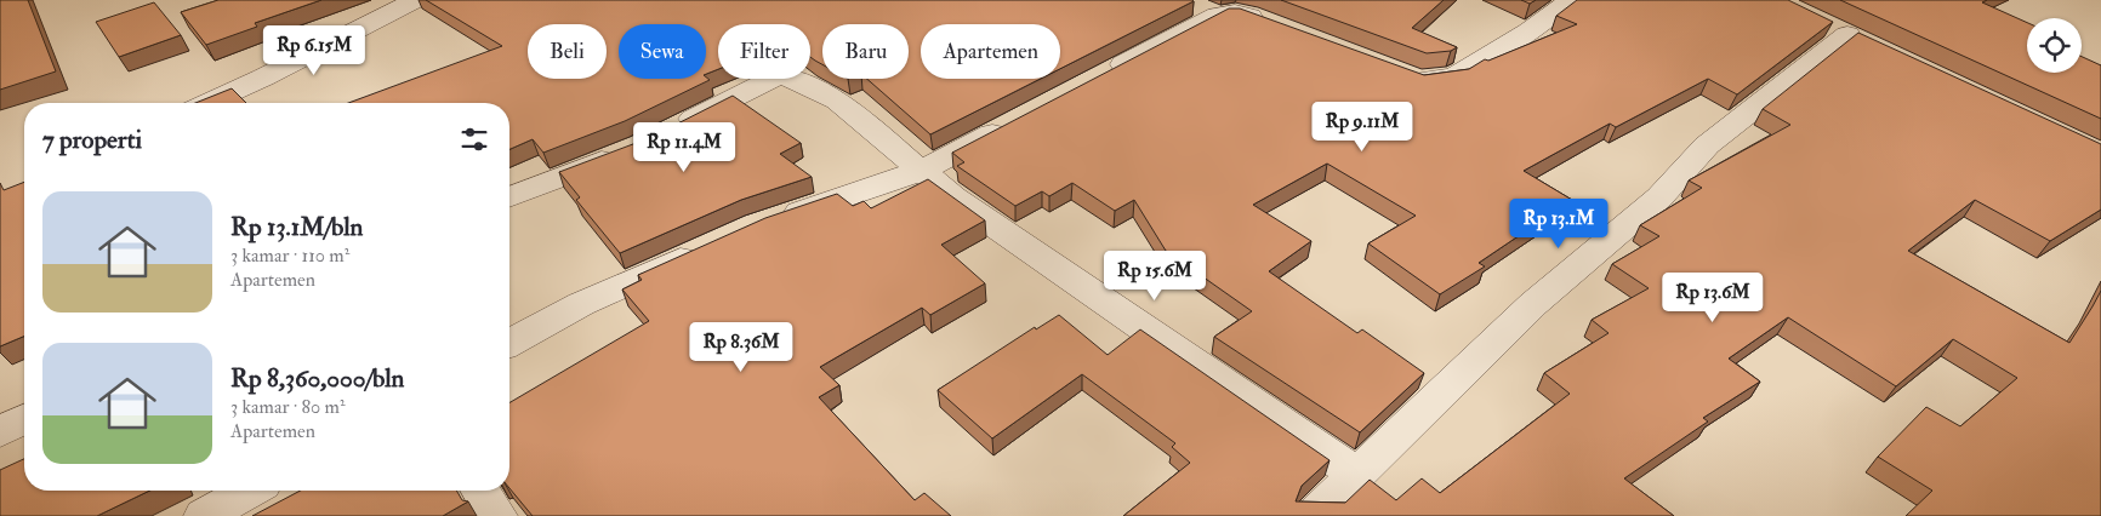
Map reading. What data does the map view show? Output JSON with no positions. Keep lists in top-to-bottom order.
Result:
{
  "page": {
    "chip": [
      "Beli",
      "Sewa",
      "Filter",
      "Baru",
      "Apartemen"
    ],
    "price": [
      "Rp 6.15M",
      "Rp 9.11M",
      "Rp 11.4M",
      "Rp 13.1M",
      "Rp 15.6M",
      "Rp 13.6M",
      "Rp 8.36M"
    ],
    "heading": "7 properti",
    "list": [
      {
        "name": "Rp 13.1M/bln",
        "note": "3 kamar · 110 m² · Apartemen"
      },
      {
        "name": "Rp 8,360,000/bln",
        "note": "3 kamar · 80 m² · Apartemen"
      }
    ]
  }
}
